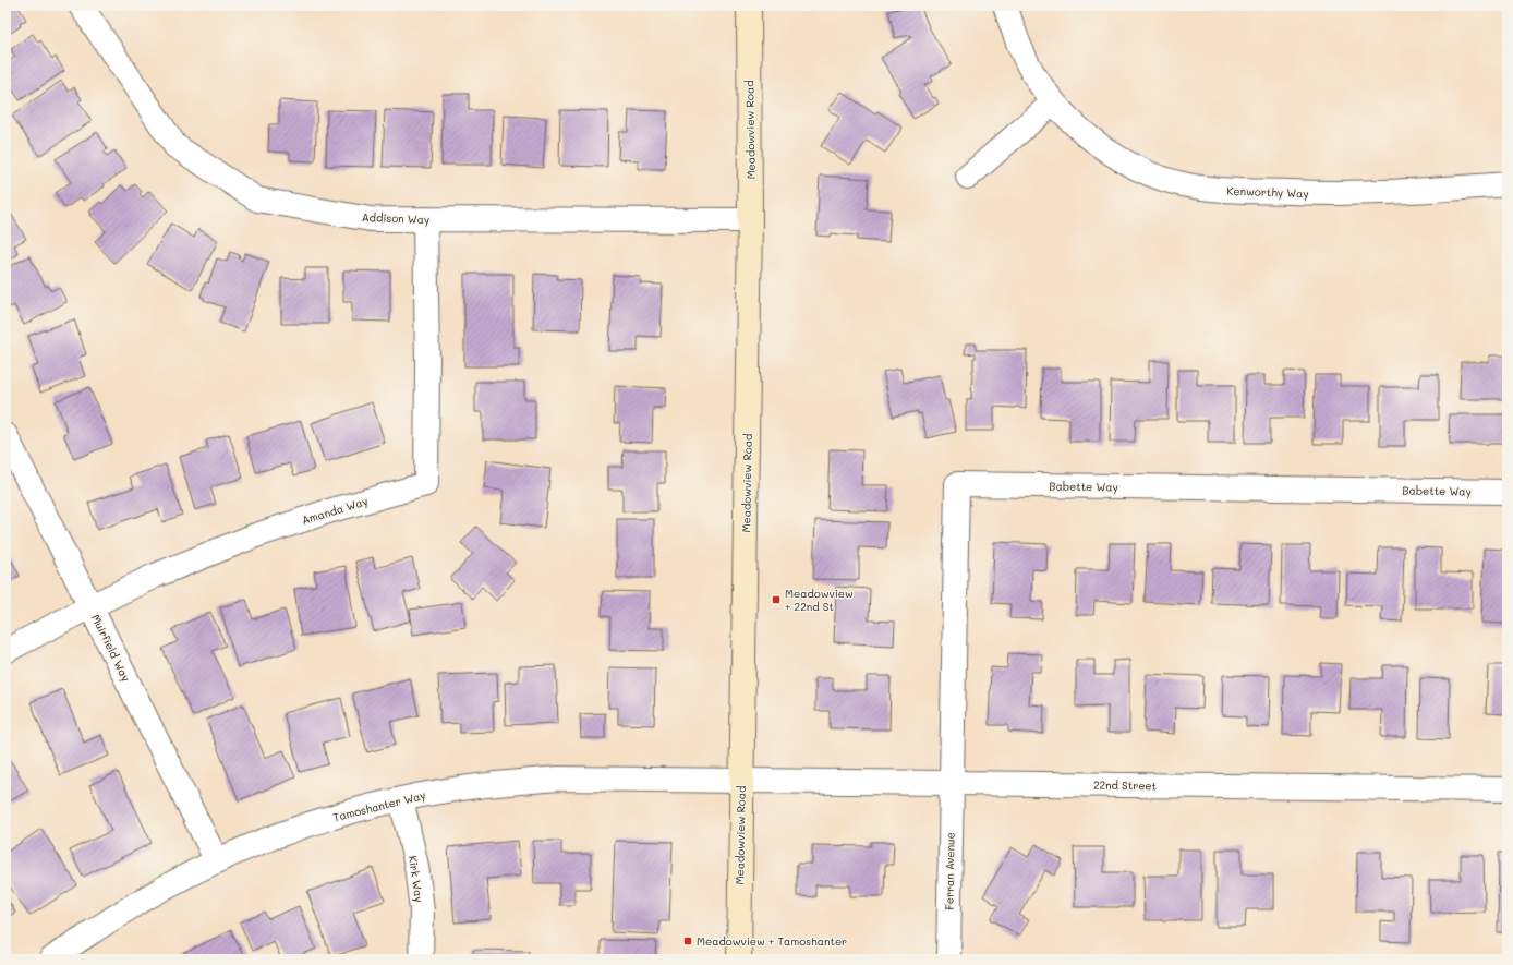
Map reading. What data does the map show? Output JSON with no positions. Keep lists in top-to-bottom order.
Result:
{
  "streets": {
    "main road": ["Meadowview Road"],
    "street": [
      "Kenworthy Way",
      "Addison Way",
      "Babette Way",
      "Amanda Way",
      "Muirfield Way",
      "22nd Street",
      "Tamoshanter Way",
      "Ferran Avenue",
      "Kirk Way"
    ]
  },
  "crossings": [
    ["Meadowview Road", "Addison Way"],
    ["Meadowview Road", "22nd Street"],
    ["Meadowview Road", "Tamoshanter Way"],
    ["Addison Way", "Amanda Way"],
    ["Babette Way", "22nd Street"],
    ["Babette Way", "Ferran Avenue"],
    ["Amanda Way", "Muirfield Way"],
    ["Muirfield Way", "Tamoshanter Way"],
    ["22nd Street", "Tamoshanter Way"],
    ["22nd Street", "Ferran Avenue"],
    ["Tamoshanter Way", "Kirk Way"]
  ],
  "places": {
    "transit": ["Meadowview + 22nd St", "Meadowview + Tamoshanter"]
  }
}
